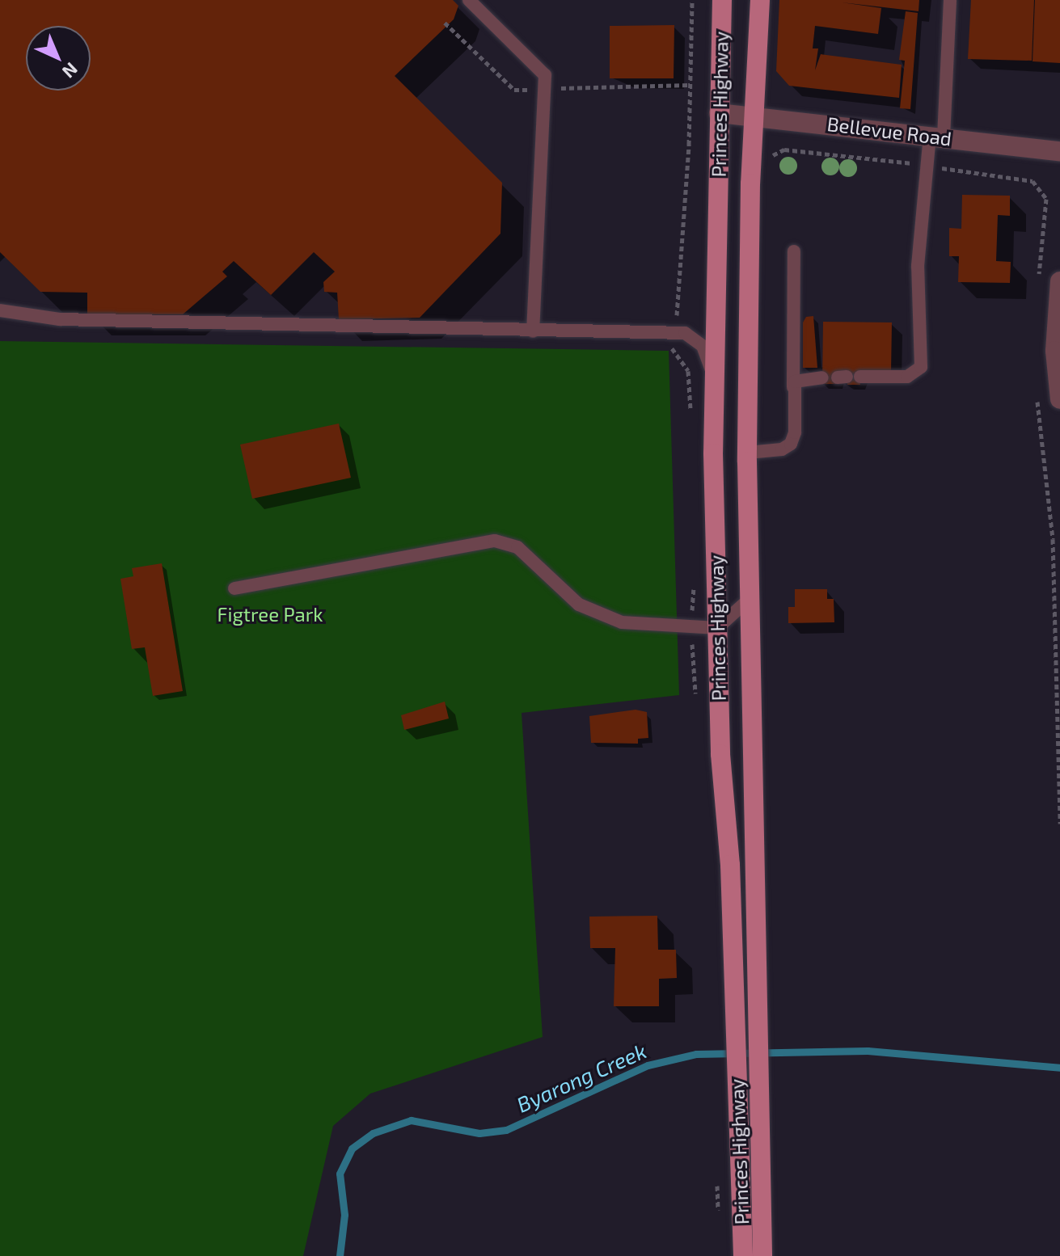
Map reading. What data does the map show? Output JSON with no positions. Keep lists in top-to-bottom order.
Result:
{
  "streets": {
    "main road": ["Princes Highway"],
    "street": ["Bellevue Road"]
  },
  "crossings": [
    ["Princes Highway", "Bellevue Road"]
  ],
  "water": ["Byarong Creek"],
  "parks": ["Figtree Park"],
  "north": "bottom right"
}
